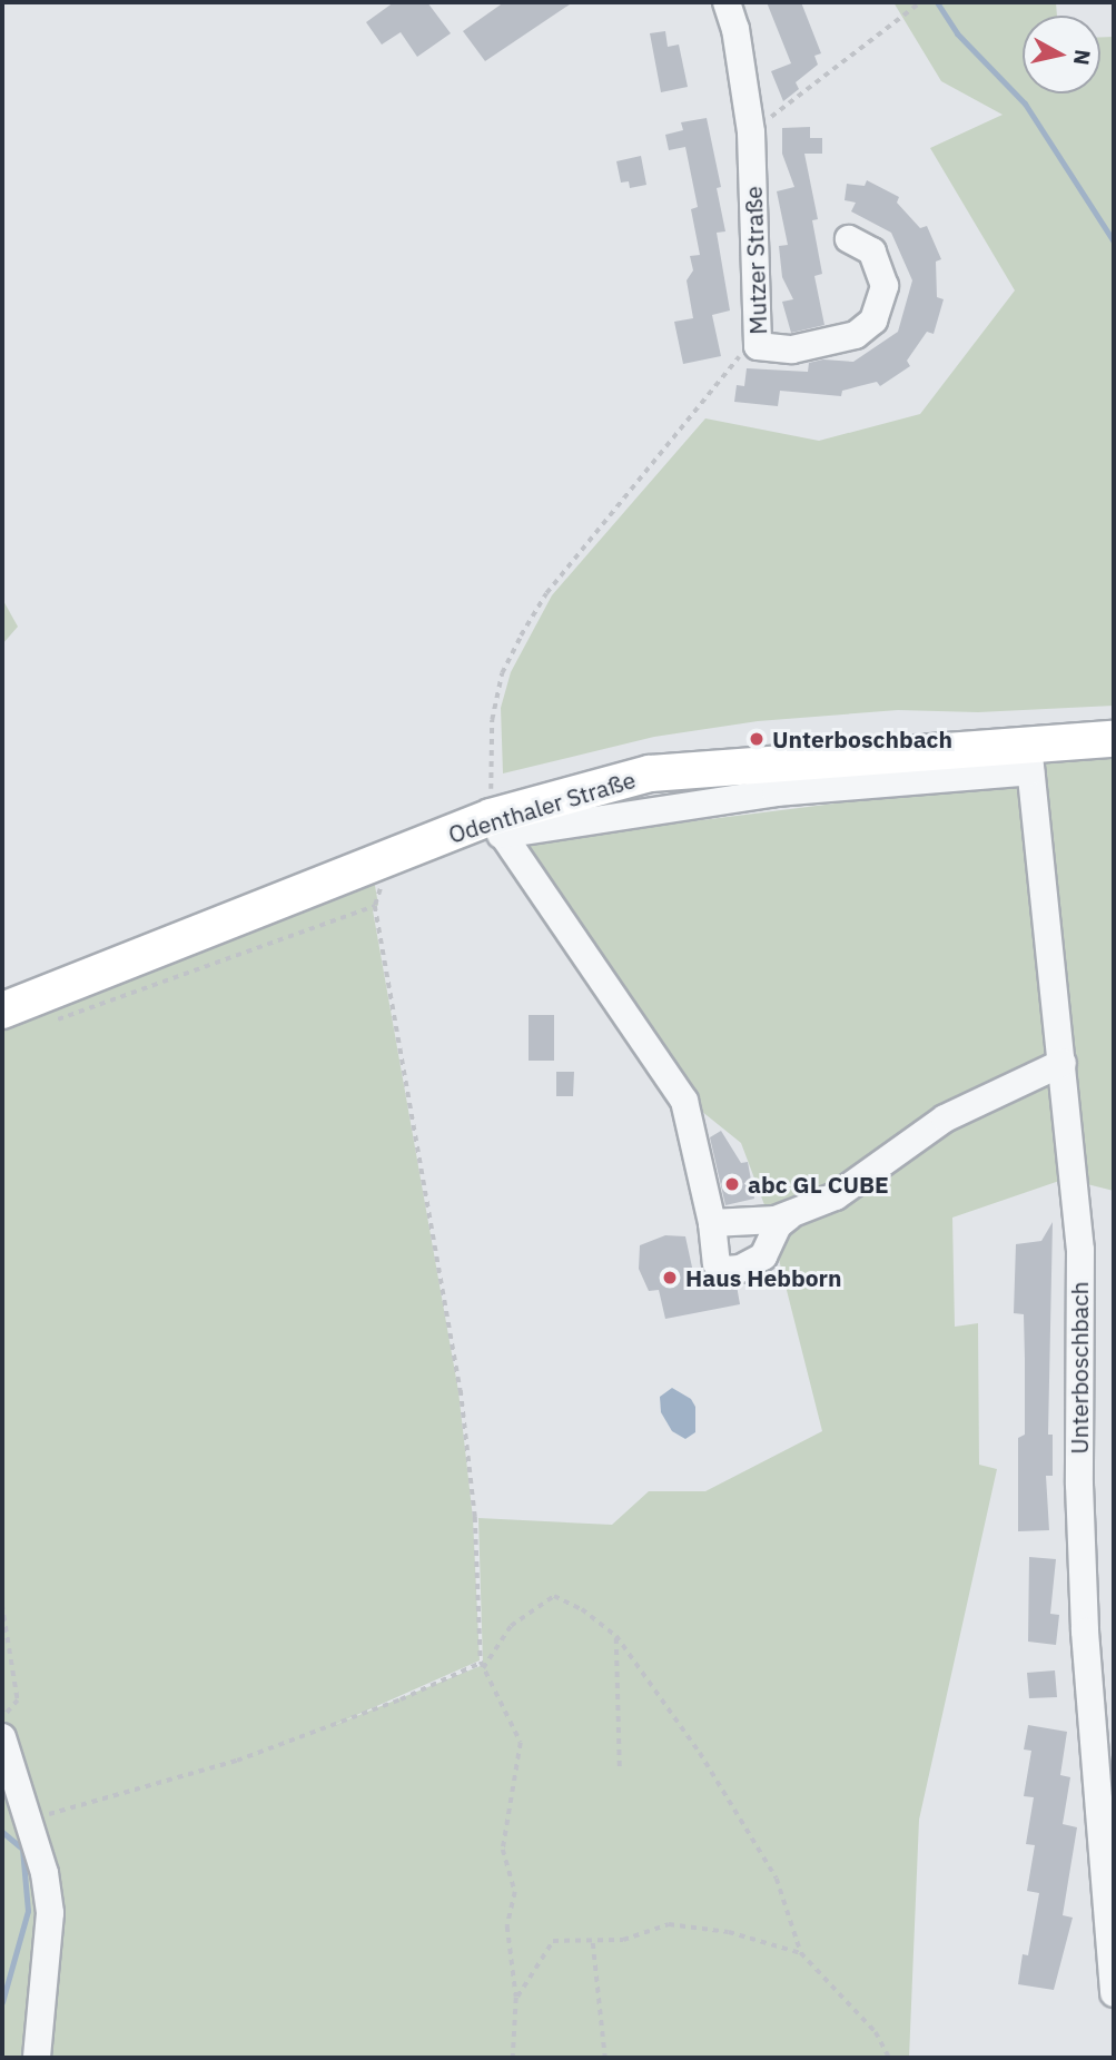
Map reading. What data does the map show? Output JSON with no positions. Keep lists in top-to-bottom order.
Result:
{
  "streets": {
    "main road": ["Odenthaler Straße"],
    "street": ["Mutzer Straße", "Unterboschbach"]
  },
  "crossings": [
    ["Odenthaler Straße", "Unterboschbach"]
  ],
  "places": ["Unterboschbach", "abc GL CUBE", "Haus Hebborn"],
  "north": "right"
}
